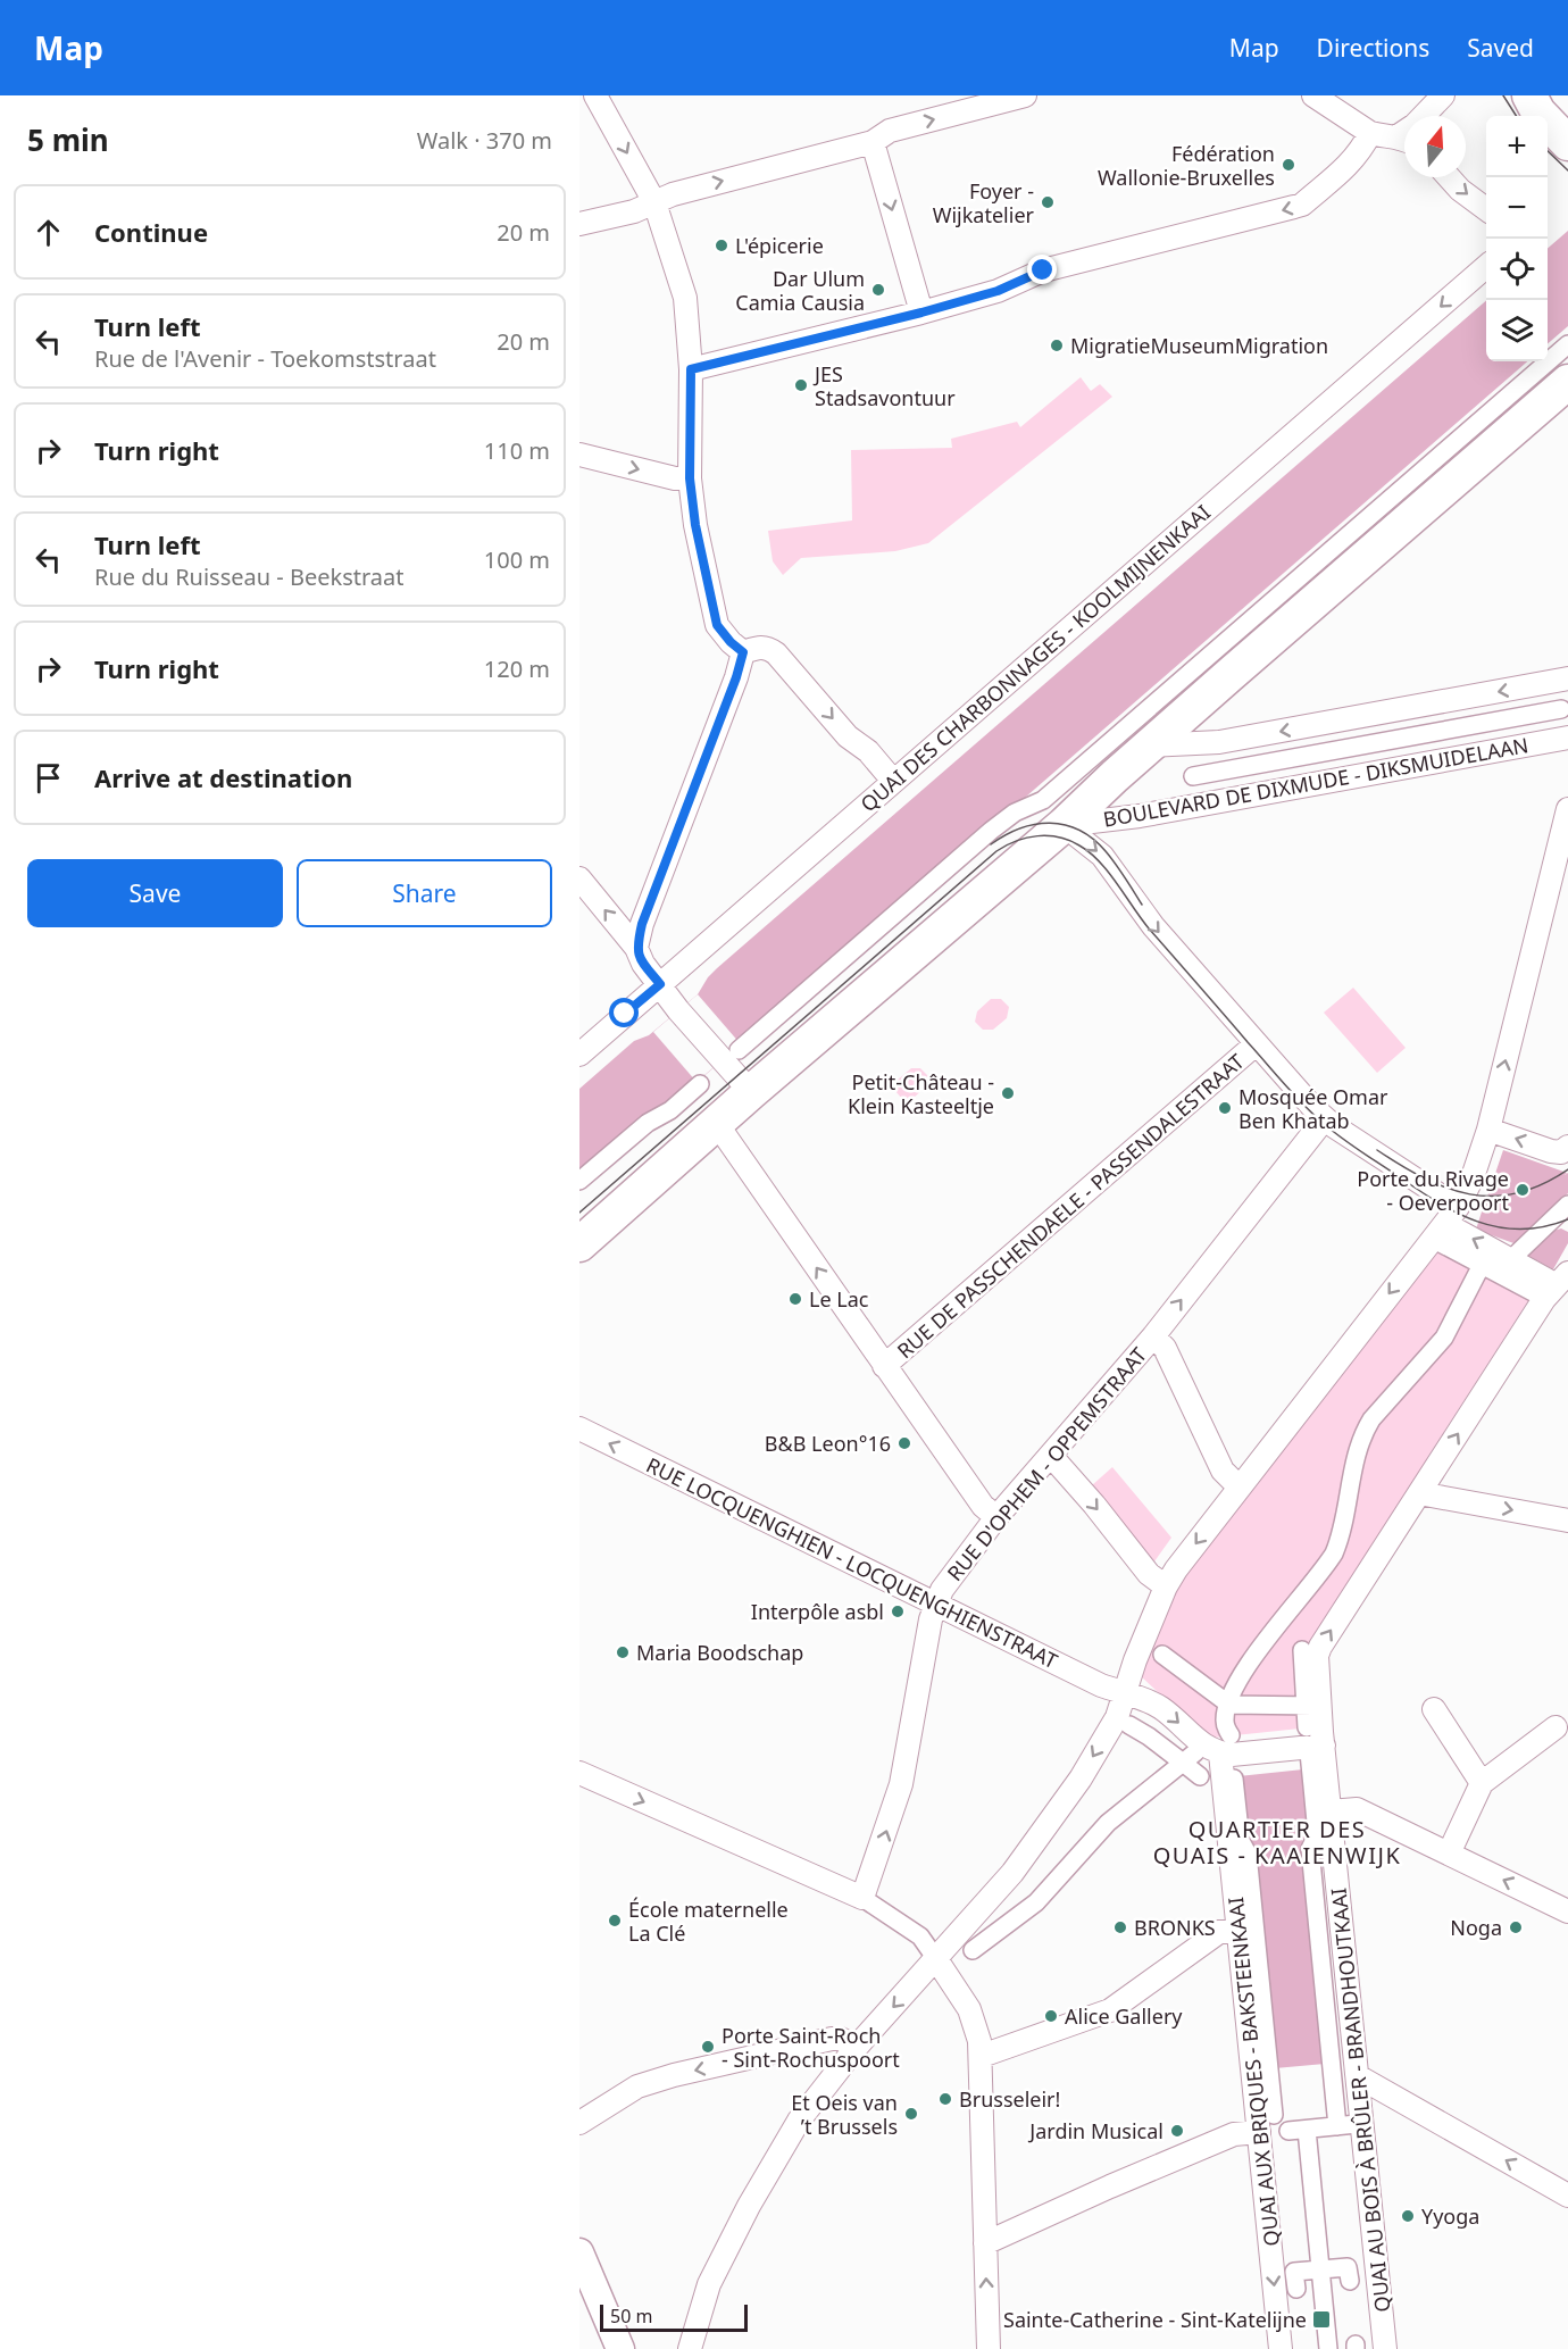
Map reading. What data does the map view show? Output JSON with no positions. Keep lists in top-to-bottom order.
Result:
{
  "streets": {
    "street": [
      "QUAI DES CHARBONNAGES - KOOLMIJNENKAAI",
      "BOULEVARD DE DIXMUDE - DIKSMUIDELAAN",
      "RUE DE PASSCHENDAELE - PASSENDALESTRAAT",
      "RUE D'OPHEM - OPPEMSTRAAT",
      "RUE LOCQUENGHIEN - LOCQUENGHIENSTRAAT",
      "QUAI AUX BRIQUES - BAKSTEENKAAI",
      "QUAI AU BOIS À BRÛLER - BRANDHOUTKAAI"
    ]
  },
  "crossings": [
    ["RUE D'OPHEM - OPPEMSTRAAT", "RUE LOCQUENGHIEN - LOCQUENGHIENSTRAAT"],
    ["RUE LOCQUENGHIEN - LOCQUENGHIENSTRAAT", "QUAI AUX BRIQUES - BAKSTEENKAAI"]
  ],
  "districts": ["QUARTIER DES QUAIS - KAAIENWIJK"],
  "places": {
    "other": [
      "Fédération Wallonie-Bruxelles",
      "Foyer - Wijkatelier",
      "L'épicerie",
      "Dar Ulum Camia Causia",
      "MigratieMuseumMigration",
      "JES Stadsavontuur",
      "Petit-Château - Klein Kasteeltje",
      "Mosquée Omar Ben Khatab",
      "Porte du Rivage - Oeverpoort",
      "Le Lac",
      "B&B Leon°16",
      "Interpôle asbl",
      "Maria Boodschap",
      "École maternelle La Clé",
      "BRONKS",
      "Noga",
      "Alice Gallery",
      "Porte Saint-Roch - Sint-Rochuspoort",
      "Brusseleir!",
      "Et Oeis van ’t Brussels",
      "Jardin Musical",
      "Yyoga"
    ],
    "transit": ["Sainte-Catherine - Sint-Katelijne"]
  },
  "scale_bar": "50 m",
  "north": "top",
  "page": {
    "header": "Map",
    "nav": ["Map", "Directions", "Saved"],
    "heading": ["5 min", "Walk · 370 m"],
    "map_buttons": ["+", "−"],
    "list": [
      ["Continue", "20 m"],
      ["Turn left", "Rue de l'Avenir - Toekomststraat", "20 m"],
      ["Turn right", "110 m"],
      ["Turn left", "Rue du Ruisseau - Beekstraat", "100 m"],
      ["Turn right", "120 m"],
      "Arrive at destination"
    ],
    "buttons": ["Save", "Share"],
    "scale": "50 m"
  }
}
